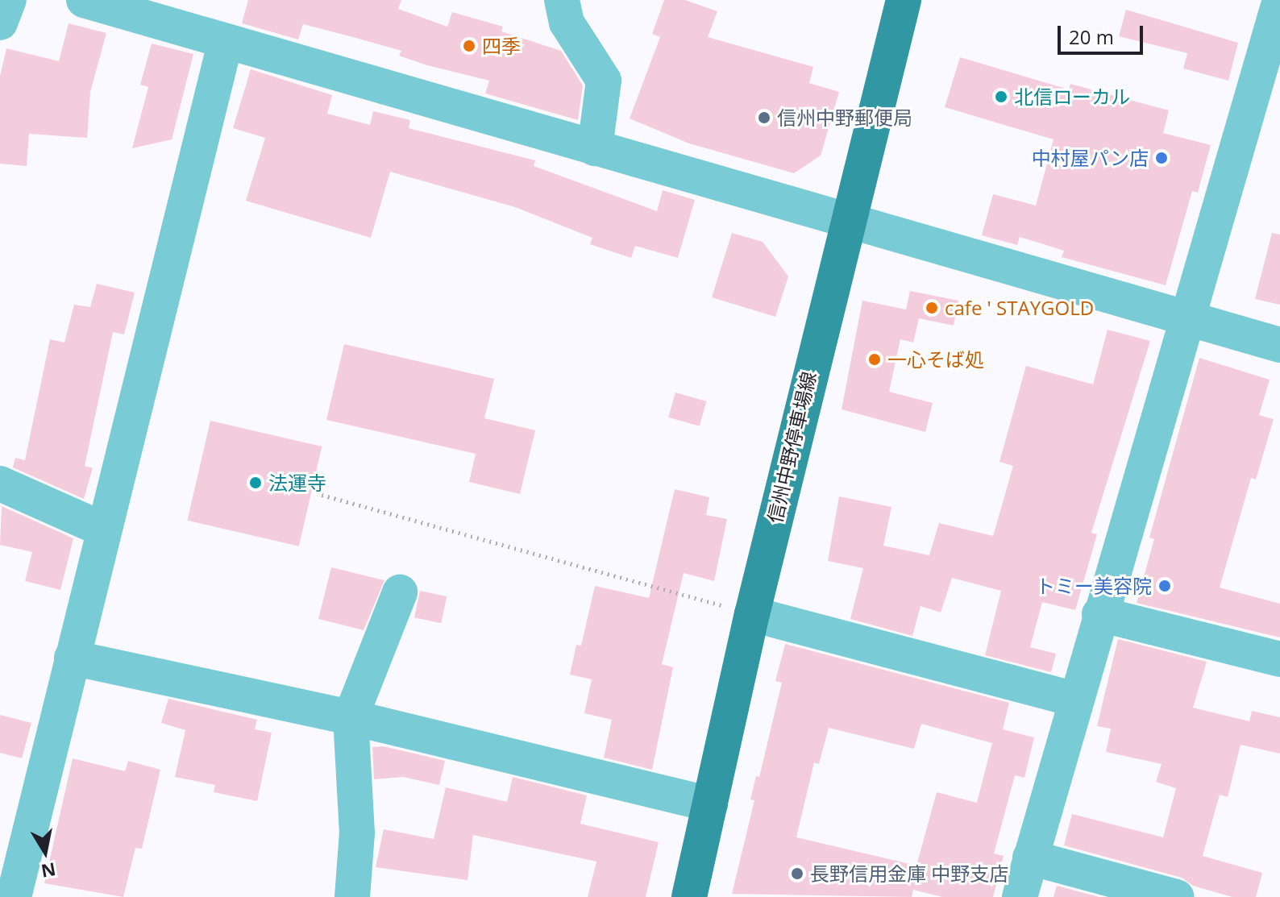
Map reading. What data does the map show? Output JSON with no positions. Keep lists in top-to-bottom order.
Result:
{
  "streets": {
    "main road": ["信州中野停車場線"]
  },
  "places": [
    "四季",
    "北信ローカル",
    "信州中野郵便局",
    "中村屋パン店",
    "cafe ' STAYGOLD",
    "一心そば処",
    "法運寺",
    "トミー美容院",
    "長野信用金庫 中野支店"
  ],
  "scale_bar": "20 m",
  "north": "bottom"
}
